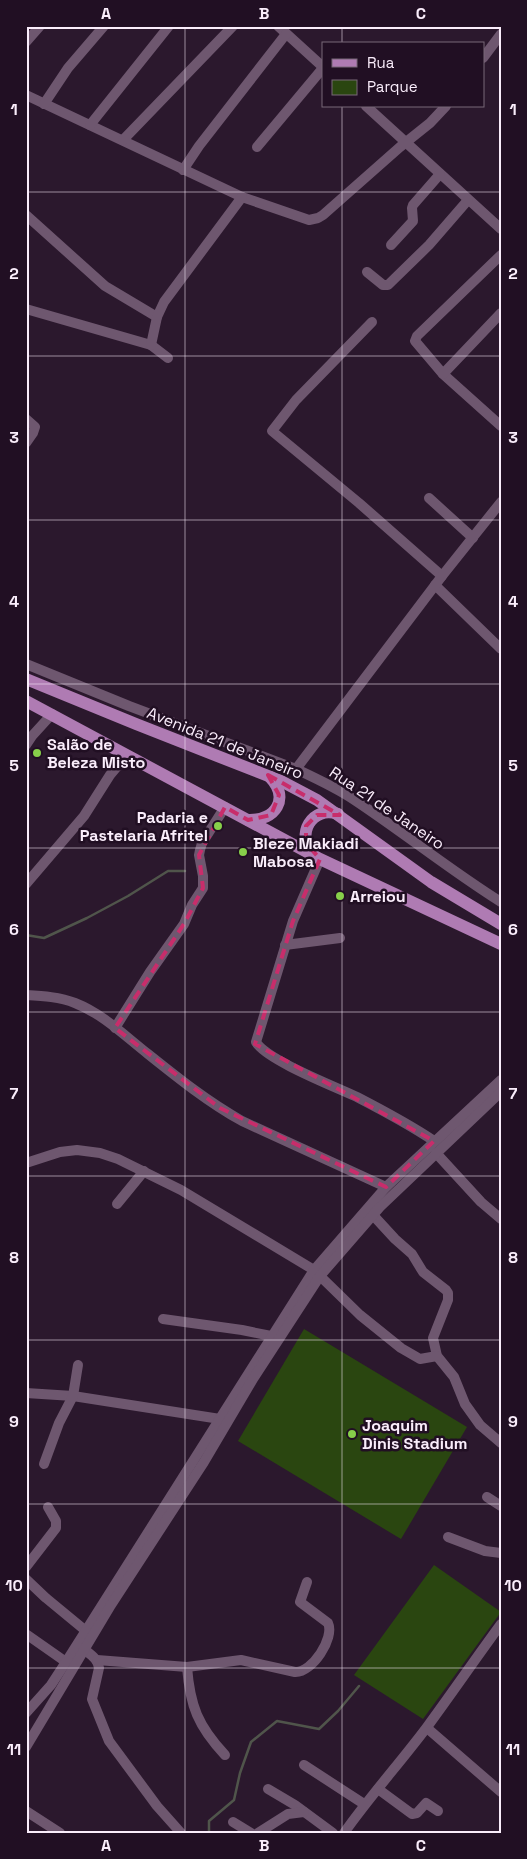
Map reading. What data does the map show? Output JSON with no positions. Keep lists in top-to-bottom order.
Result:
{
  "streets": {
    "main road": ["Avenida 21 de Janeiro"],
    "street": ["Rua 21 de Janeiro"]
  },
  "places": [
    "Salão de Beleza Misto",
    "Padaria e Pastelaria Afritel",
    "Bleze Makiadi Mabosa",
    "Arreiou",
    "Joaquim Dinis Stadium"
  ],
  "legend": ["Rua", "Parque"],
  "grid": {
    "columns": ["A", "B", "C"],
    "rows": [
      "1",
      "2",
      "3",
      "4",
      "5",
      "6",
      "7",
      "8",
      "9",
      "10",
      "11"
    ]
  }
}
